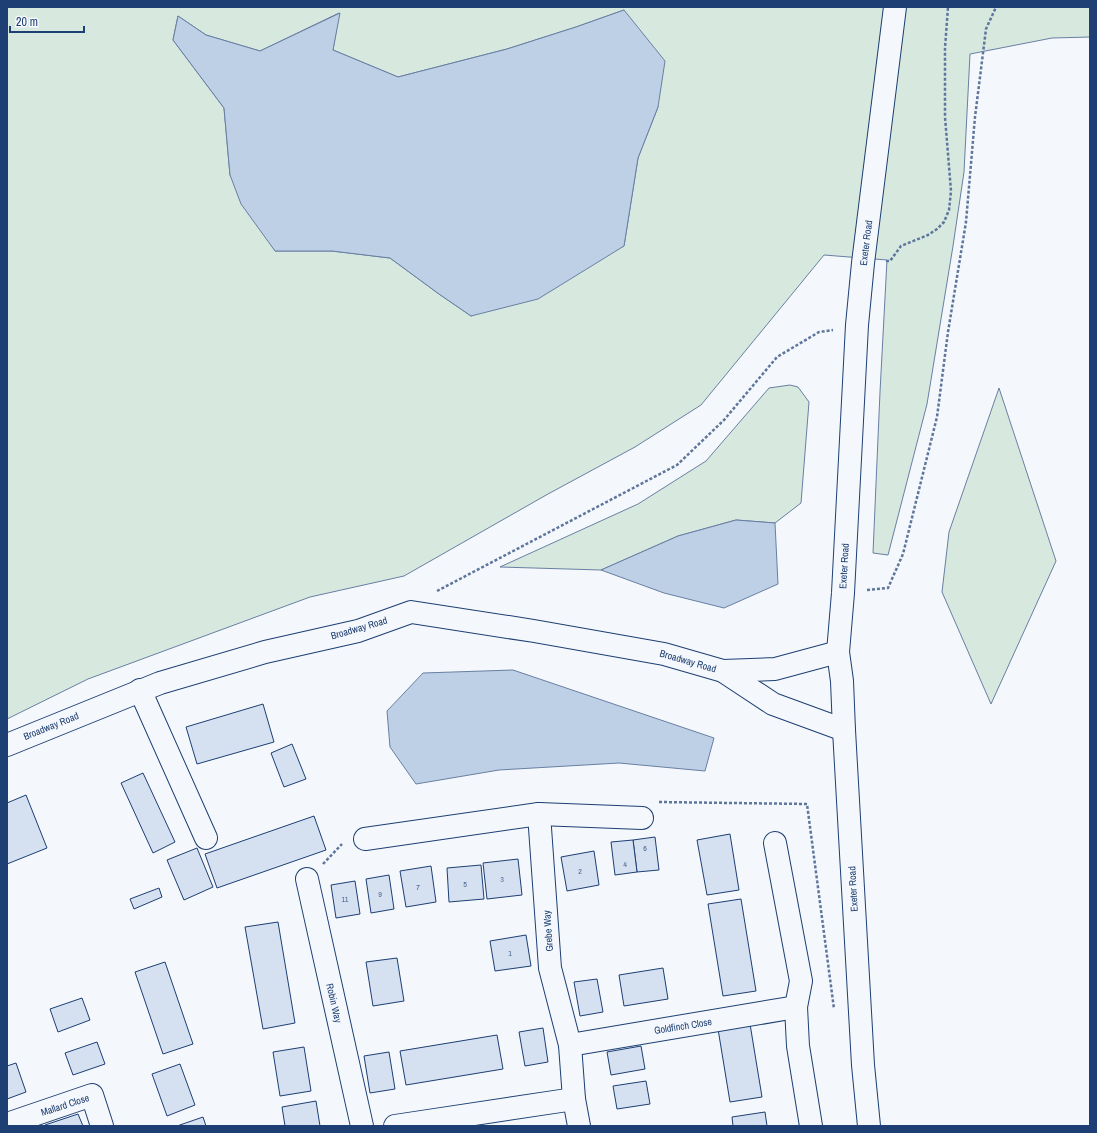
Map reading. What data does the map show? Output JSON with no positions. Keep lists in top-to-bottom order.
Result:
{
  "streets": {
    "street": [
      "Exeter Road",
      "Broadway Road",
      "Grebe Way",
      "Robin Way",
      "Goldfinch Close",
      "Mallard Close"
    ]
  },
  "crossings": [
    ["Exeter Road", "Broadway Road"],
    ["Grebe Way", "Goldfinch Close"]
  ],
  "house_numbers": [
    "6",
    "4",
    "2",
    "3",
    "5",
    "7",
    "9",
    "11",
    "1"
  ],
  "scale_bar": "20 m"
}
